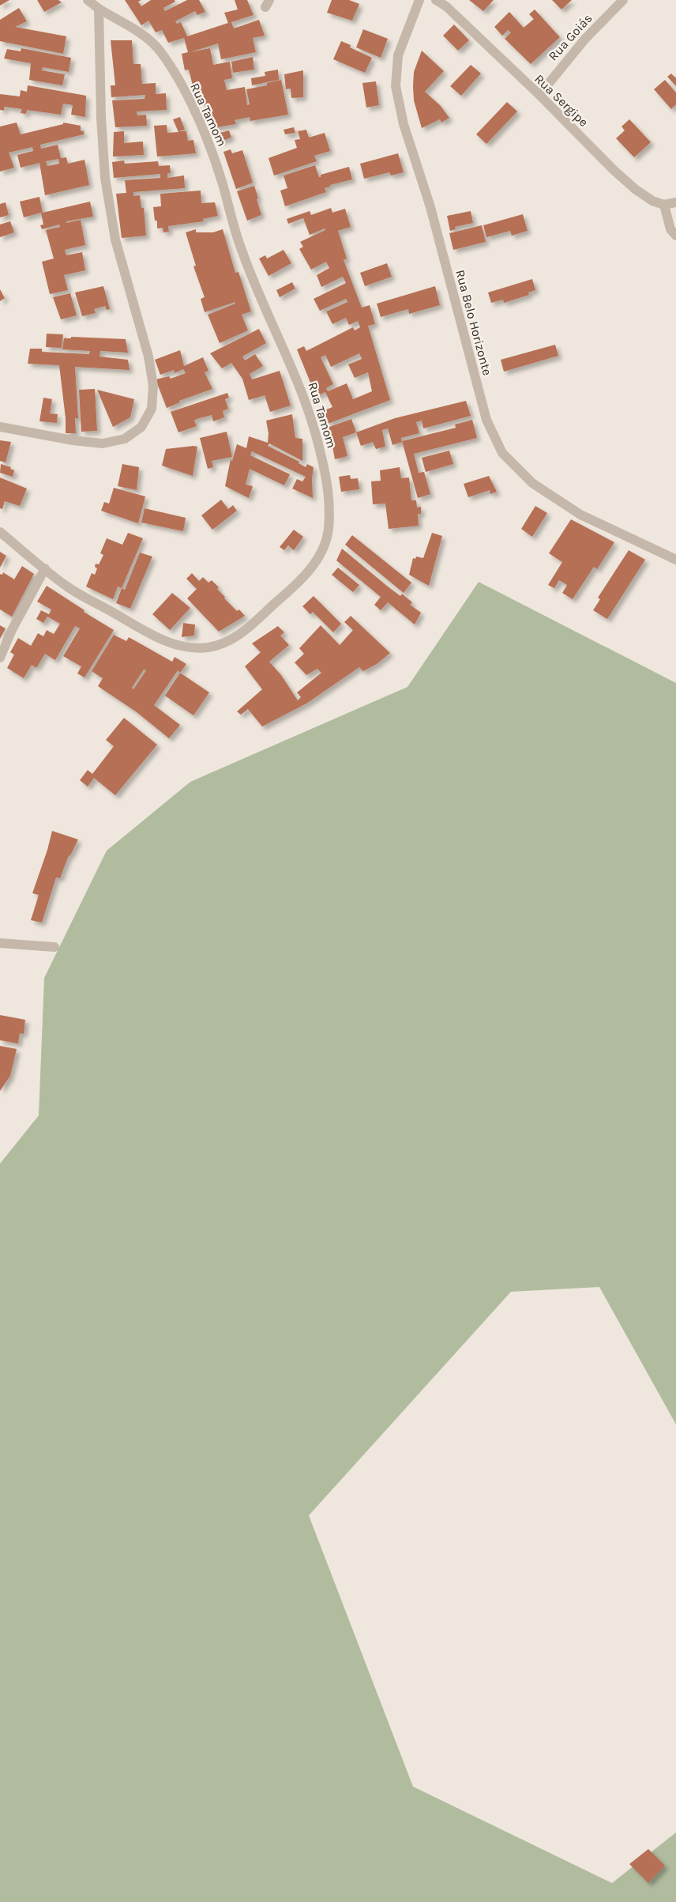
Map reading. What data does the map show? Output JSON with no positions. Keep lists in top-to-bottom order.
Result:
{
  "streets": {
    "street": [
      "Rua Goiás",
      "Rua Sergipe",
      "Rua Tamom",
      "Rua Belo Horizonte"
    ]
  },
  "crossings": [
    ["Rua Goiás", "Rua Sergipe"]
  ]
}
